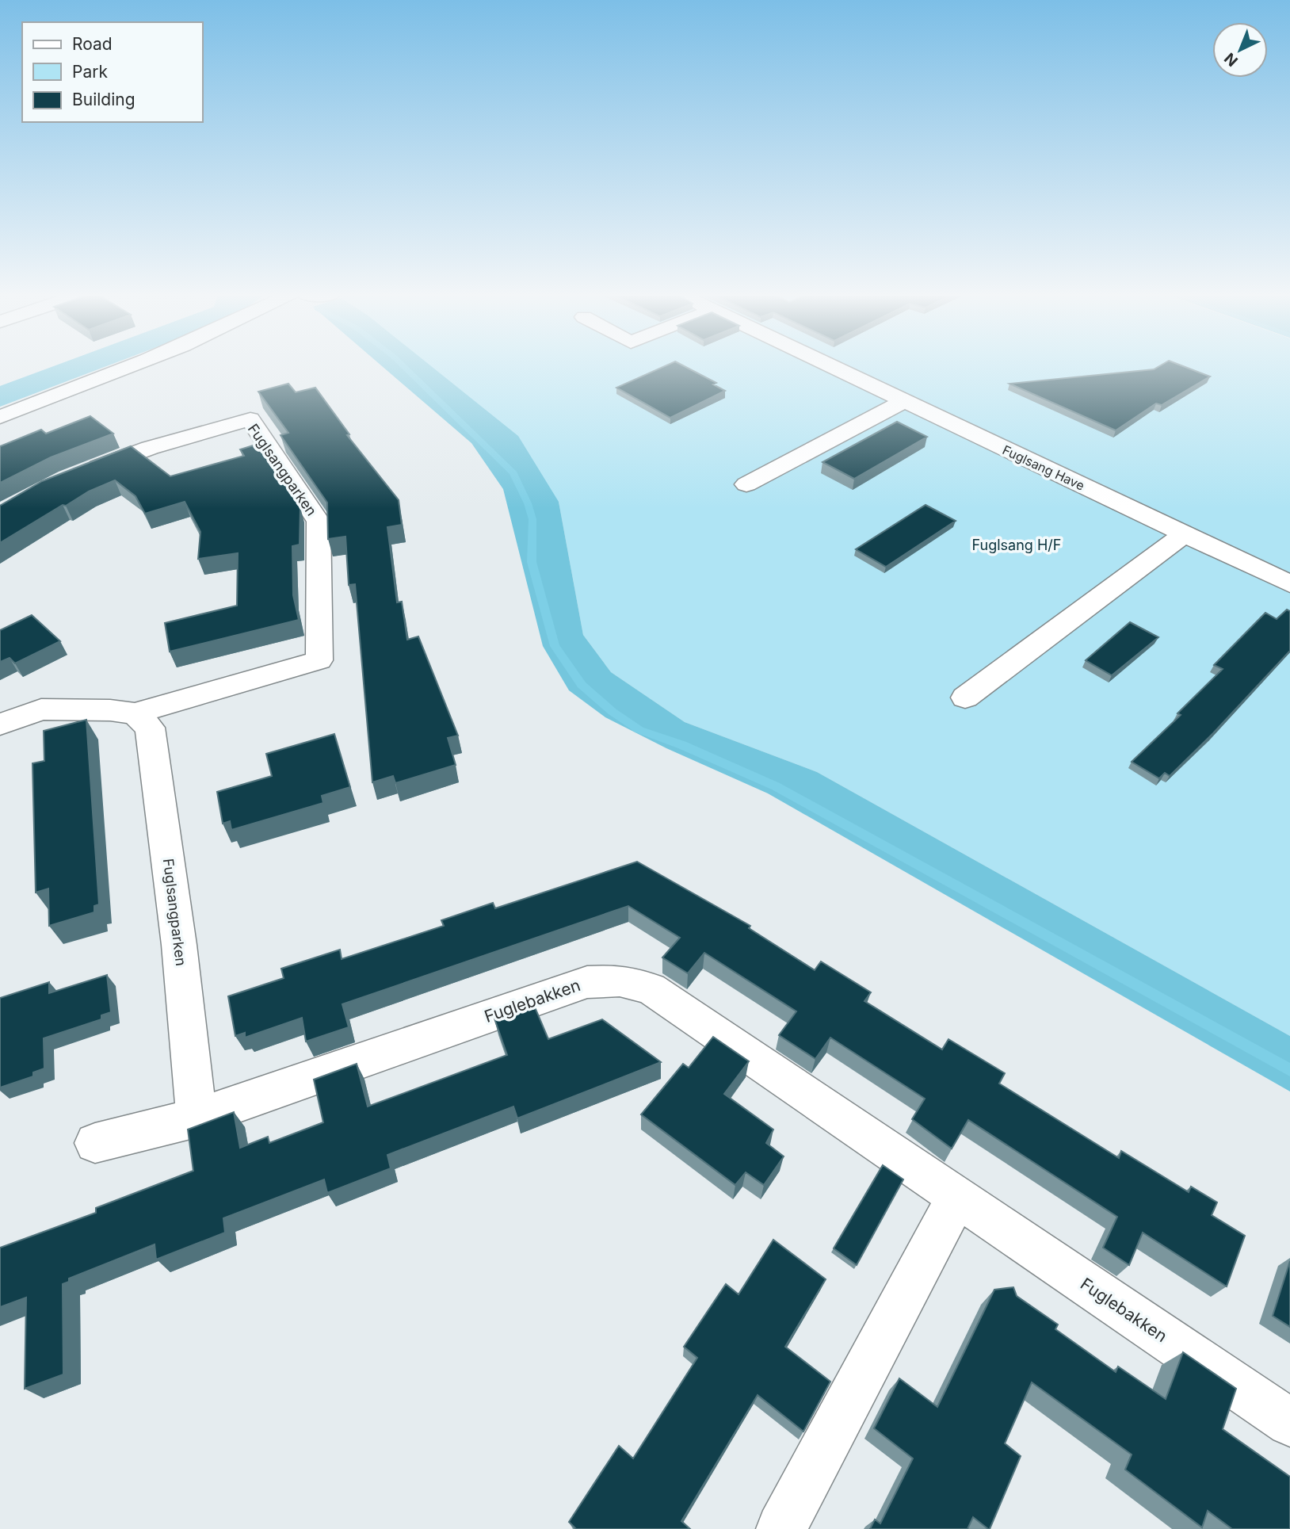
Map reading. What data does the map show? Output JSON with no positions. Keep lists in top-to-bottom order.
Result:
{
  "streets": {
    "street": ["Fuglsang Have", "Fuglsangparken", "Fuglebakken"]
  },
  "crossings": [
    ["Fuglsangparken", "Fuglebakken"]
  ],
  "parks": ["Fuglsang H/F"],
  "legend": ["Road", "Park", "Building"],
  "north": "bottom left"
}
